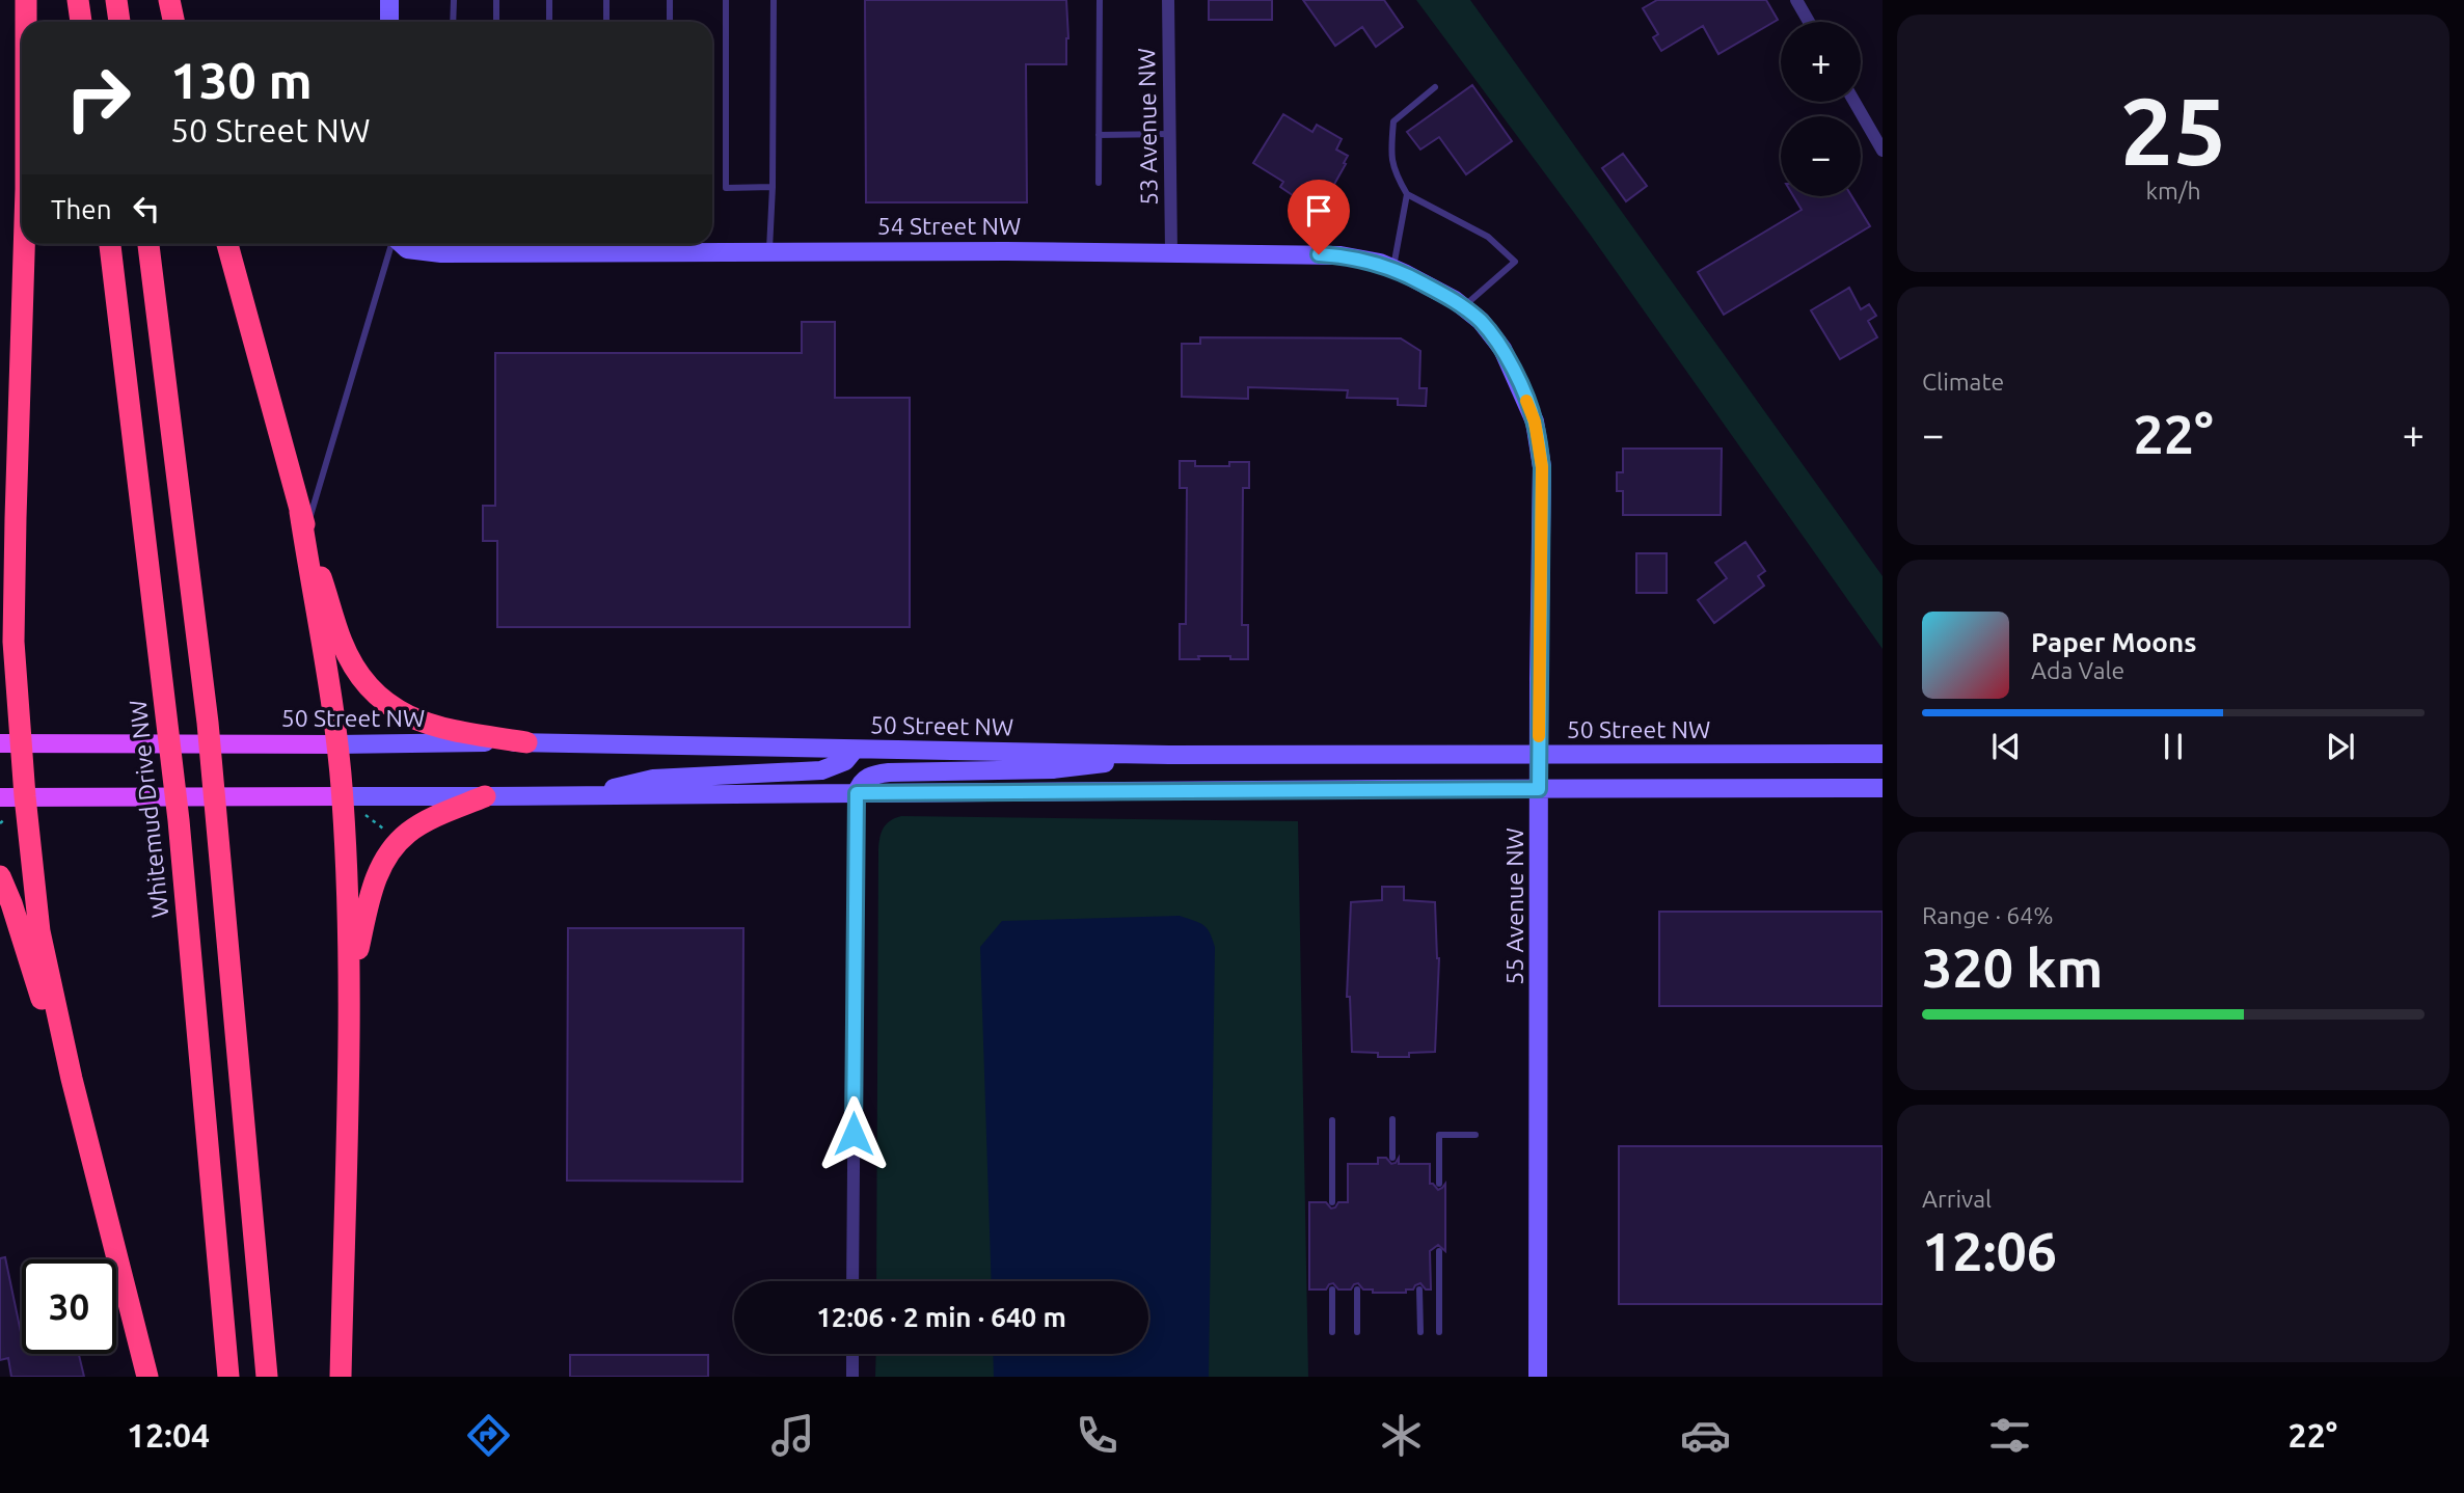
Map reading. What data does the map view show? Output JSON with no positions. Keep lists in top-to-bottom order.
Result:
{
  "streets": {
    "highway": ["Whitemud Drive NW"],
    "main road": ["54 Street NW", "50 Street NW", "55 Avenue NW"],
    "street": ["53 Avenue NW"]
  },
  "crossings": [
    ["53 Avenue NW", "54 Street NW"],
    ["54 Street NW", "55 Avenue NW"],
    ["50 Street NW", "55 Avenue NW"]
  ],
  "page": {
    "tile": [
      ["25", "km/h"],
      "Climate",
      ["Range · 64%", "320 km"],
      ["Arrival", "12:06"]
    ],
    "map_buttons": ["+", "−"],
    "turn": ["130 m", "50 Street NW"],
    "then": "Then",
    "heat": ["−", "22°", "+"],
    "song": ["Paper Moons", "Ada Vale"],
    "limit": "30",
    "trip": "12:06 · 2 min · 640 m",
    "tabs": ["12:04", "22°"]
  }
}
